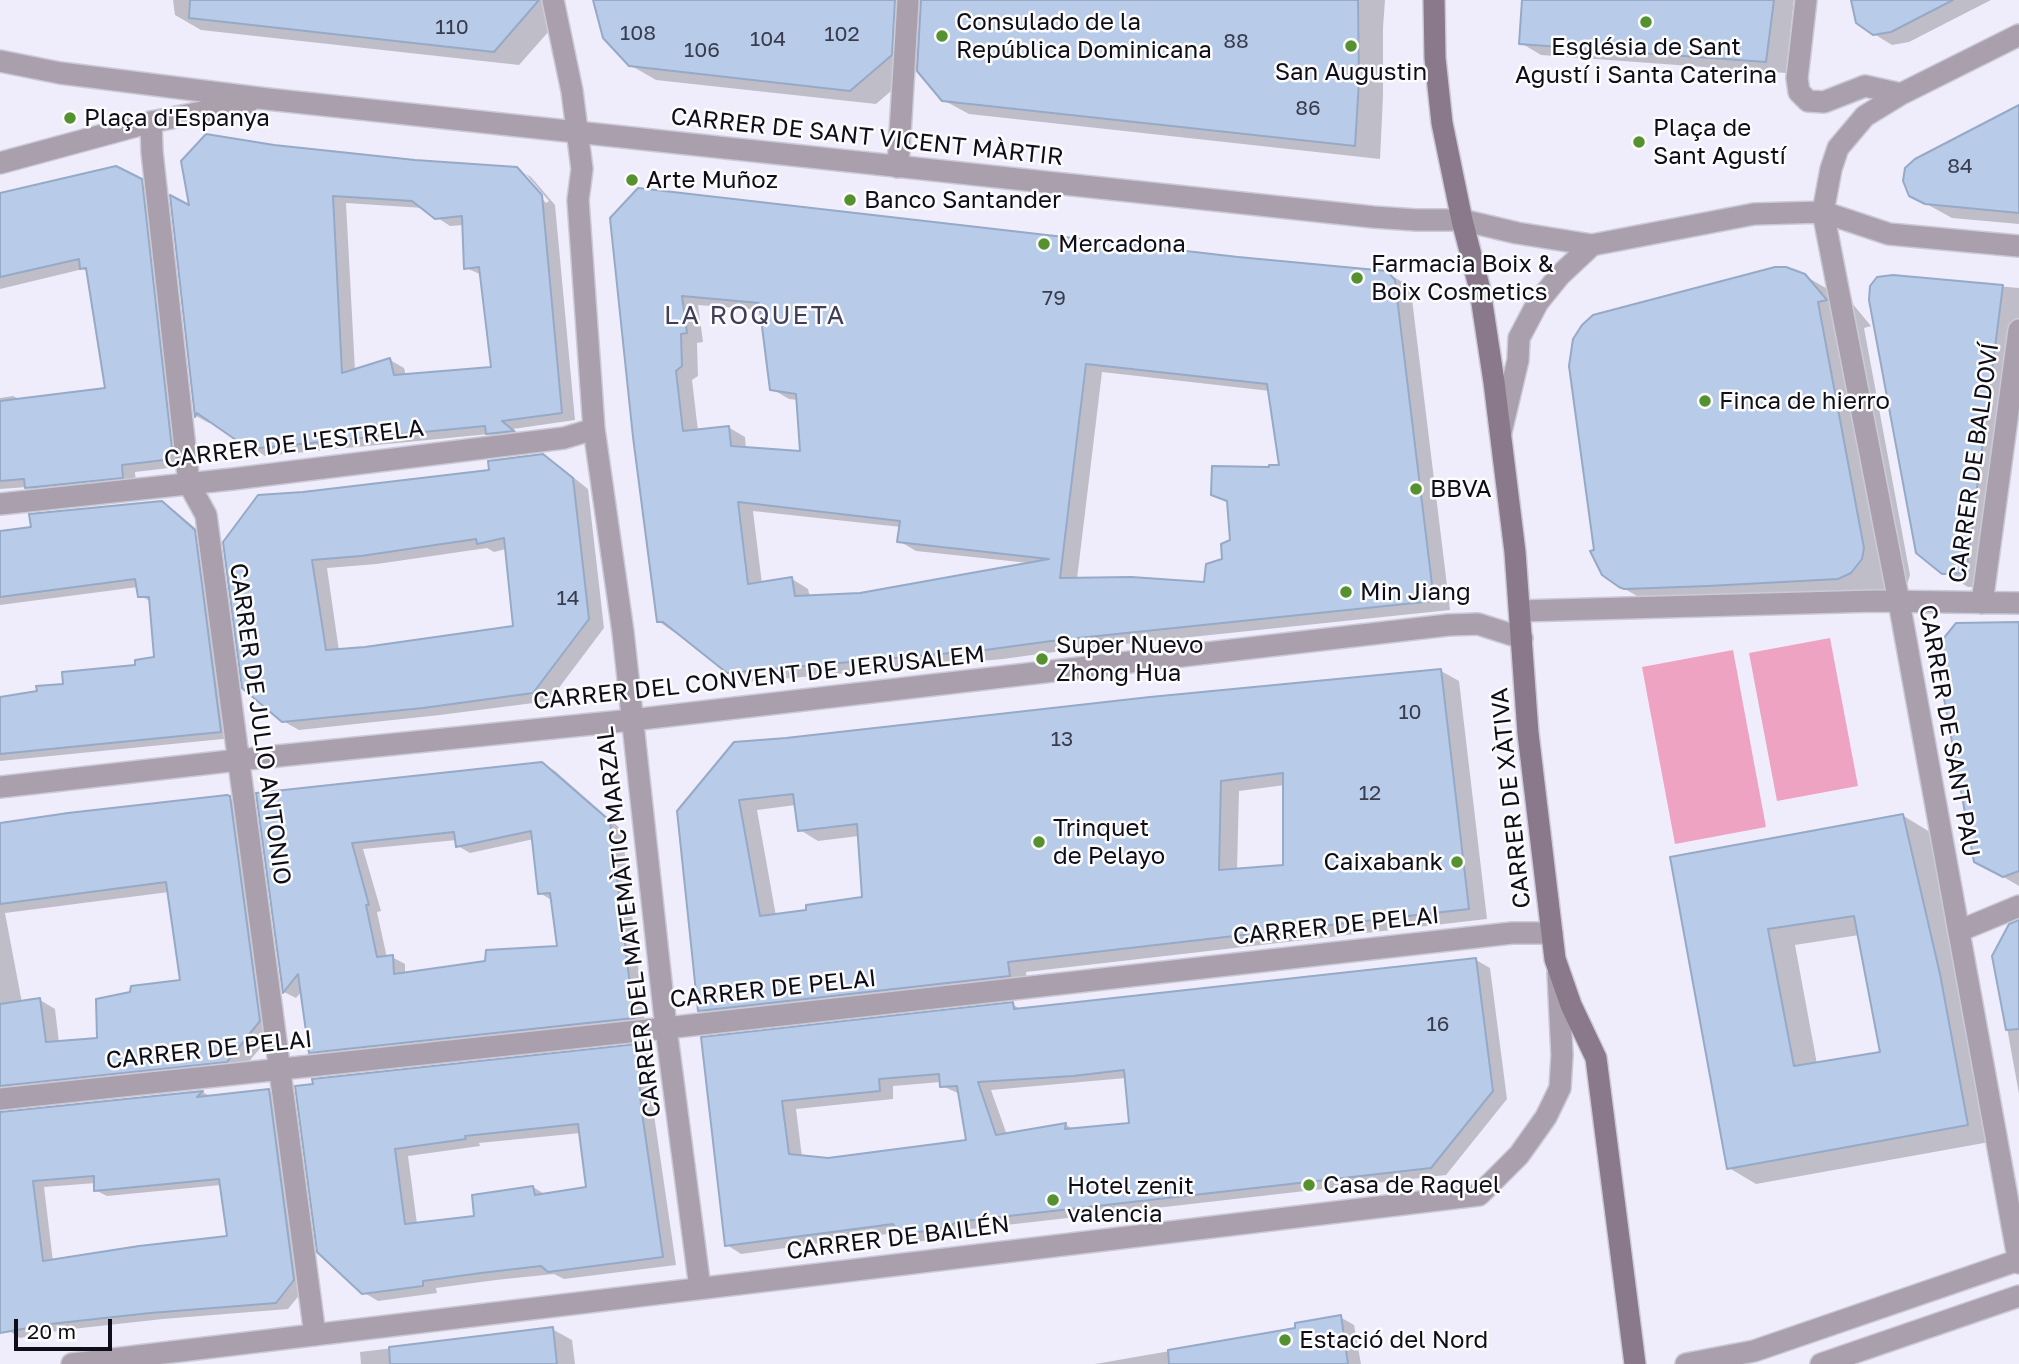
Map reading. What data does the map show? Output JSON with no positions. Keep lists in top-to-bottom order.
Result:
{
  "streets": {
    "main road": ["CARRER DE XÀTIVA"],
    "street": [
      "CARRER DE SANT VICENT MÀRTIR",
      "CARRER DE L'ESTRELA",
      "CARRER DE BALDOVÍ",
      "CARRER DEL CONVENT DE JERUSALEM",
      "CARRER DE JULIO ANTONIO",
      "CARRER DE SANT PAU",
      "CARRER DEL MATEMÀTIC MARZAL",
      "CARRER DE PELAI",
      "CARRER DE BAILÉN"
    ]
  },
  "crossings": [
    ["CARRER DE SANT VICENT MÀRTIR", "CARRER DE JULIO ANTONIO"],
    ["CARRER DE SANT VICENT MÀRTIR", "CARRER DE XÀTIVA"],
    ["CARRER DE SANT VICENT MÀRTIR", "CARRER DEL MATEMÀTIC MARZAL"],
    ["CARRER DE L'ESTRELA", "CARRER DE JULIO ANTONIO"],
    ["CARRER DE L'ESTRELA", "CARRER DEL MATEMÀTIC MARZAL"],
    ["CARRER DEL CONVENT DE JERUSALEM", "CARRER DE JULIO ANTONIO"],
    ["CARRER DEL CONVENT DE JERUSALEM", "CARRER DE XÀTIVA"],
    ["CARRER DEL CONVENT DE JERUSALEM", "CARRER DEL MATEMÀTIC MARZAL"],
    ["CARRER DE JULIO ANTONIO", "CARRER DE PELAI"],
    ["CARRER DE JULIO ANTONIO", "CARRER DE BAILÉN"],
    ["CARRER DE XÀTIVA", "CARRER DE PELAI"],
    ["CARRER DE XÀTIVA", "CARRER DE BAILÉN"],
    ["CARRER DEL MATEMÀTIC MARZAL", "CARRER DE PELAI"],
    ["CARRER DEL MATEMÀTIC MARZAL", "CARRER DE BAILÉN"]
  ],
  "districts": ["LA ROQUETA"],
  "places": [
    "Església de Sant Agustí i Santa Caterina",
    "Consulado de la República Dominicana",
    "San Augustin",
    "Plaça d'Espanya",
    "Plaça de Sant Agustí",
    "Arte Muñoz",
    "Banco Santander",
    "Mercadona",
    "Farmacia Boix & Boix Cosmetics",
    "Finca de hierro",
    "BBVA",
    "Min Jiang",
    "Super Nuevo Zhong Hua",
    "Trinquet de Pelayo",
    "Caixabank",
    "Casa de Raquel",
    "Hotel zenit valencia",
    "Estació del Nord"
  ],
  "house_numbers": [
    "110",
    "108",
    "102",
    "104",
    "88",
    "106",
    "86",
    "84",
    "79",
    "14",
    "10",
    "13",
    "12",
    "16"
  ],
  "scale_bar": "20 m"
}
